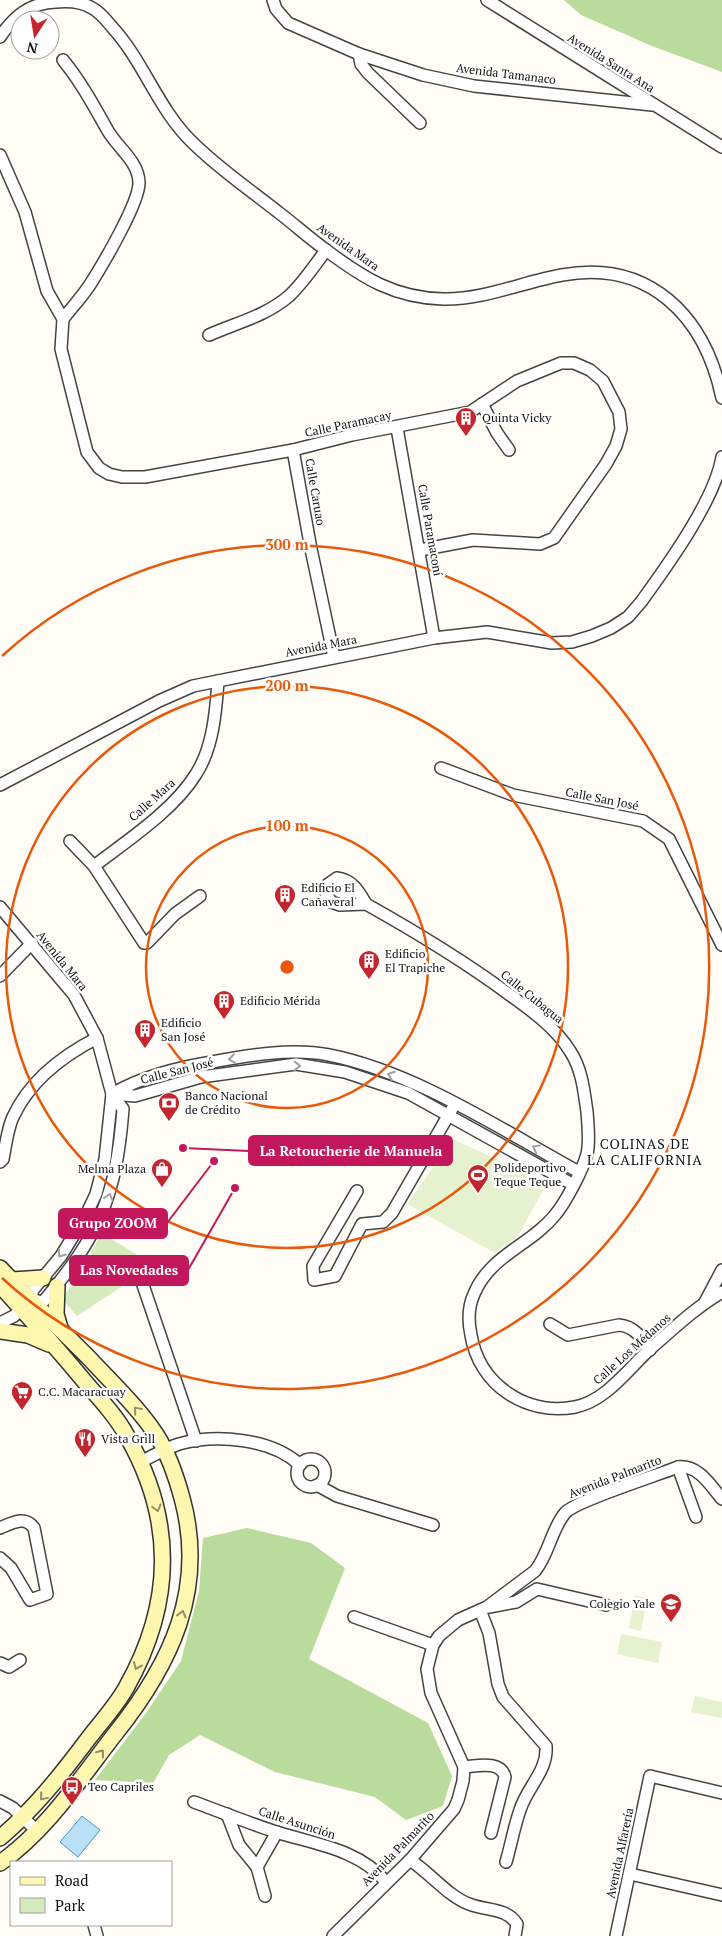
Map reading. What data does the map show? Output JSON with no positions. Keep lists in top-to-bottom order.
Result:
{
  "streets": {
    "street": [
      "Avenida Santa Ana",
      "Avenida Tamanaco",
      "Avenida Mara",
      "Calle Paramacay",
      "Calle Caruao",
      "Calle Paramaconí",
      "Calle San José",
      "Calle Mara",
      "Calle Cubagua",
      "Calle Los Médanos",
      "Avenida Palmarito",
      "Calle Asunción",
      "Avenida Alfarería"
    ]
  },
  "crossings": [
    ["Avenida Santa Ana", "Avenida Tamanaco"],
    ["Avenida Mara", "Calle Caruao"],
    ["Avenida Mara", "Calle Paramaconí"],
    ["Avenida Mara", "Calle San José"],
    ["Avenida Mara", "Calle Mara"],
    ["Calle Paramacay", "Calle Caruao"],
    ["Calle Paramacay", "Calle Paramaconí"],
    ["Calle San José", "Calle Cubagua"],
    ["Calle San José", "Calle Los Médanos"],
    ["Calle Cubagua", "Calle Los Médanos"],
    ["Avenida Palmarito", "Calle Asunción"]
  ],
  "districts": ["COLINAS DE LA CALIFORNIA"],
  "places": {
    "building": [
      "Quinta Vicky",
      "Edificio El Cañaveral",
      "Edificio El Trapiche",
      "Edificio Mérida",
      "Edificio San José"
    ],
    "bank": ["Banco Nacional de Crédito"],
    "other": ["La Retoucherie de Manuela", "Grupo ZOOM", "Las Novedades"],
    "shop": ["Melma Plaza"],
    "sports": ["Polideportivo Teque Teque"],
    "supermarket": ["C.C. Macaracuay"],
    "restaurant": ["Vista Grill"],
    "school or university": ["Colegio Yale"],
    "bus stop": ["Teo Capriles"]
  },
  "legend": ["Road", "Park"],
  "north": "bottom",
  "rings": ["300 m", "200 m", "100 m"]
}
